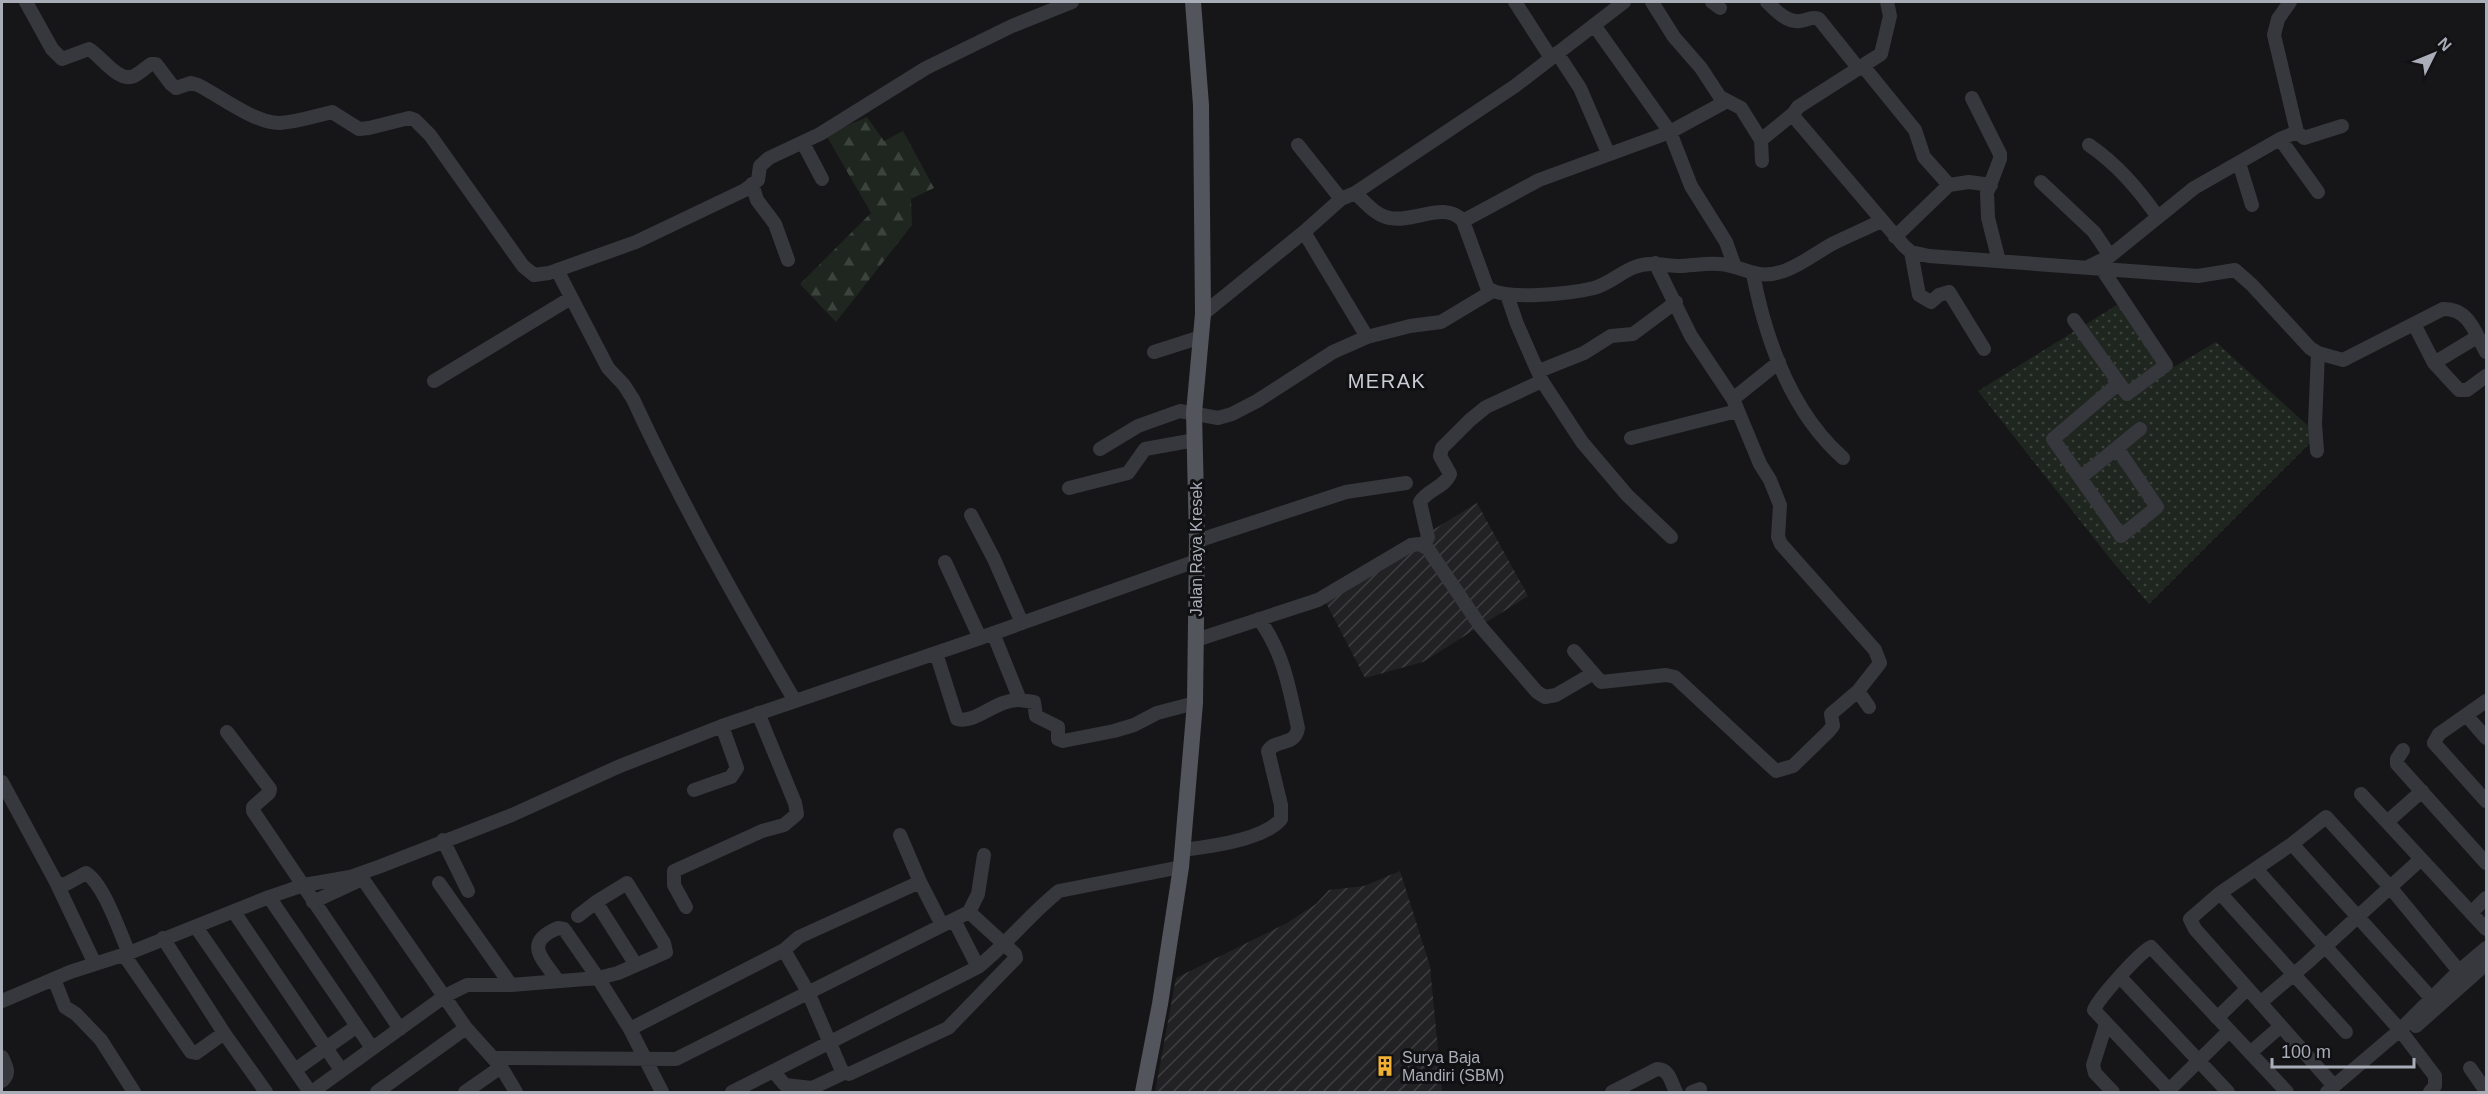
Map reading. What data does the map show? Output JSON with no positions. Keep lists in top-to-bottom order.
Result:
{
  "streets": {
    "main road": ["Jalan Raya Kresek"]
  },
  "districts": ["MERAK"],
  "places": {
    "building": ["Surya Baja Mandiri (SBM)"]
  },
  "scale_bar": "100 m",
  "north": "top right"
}
